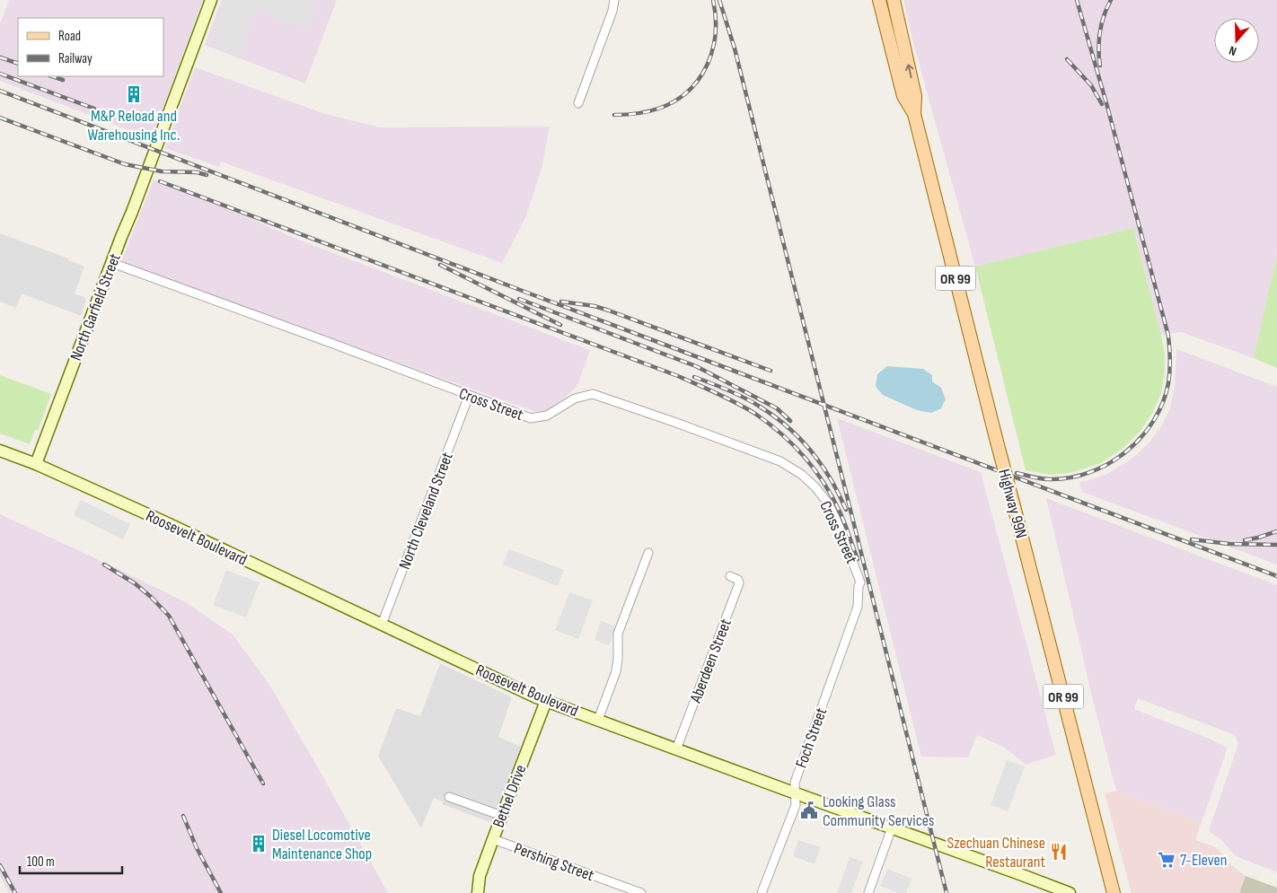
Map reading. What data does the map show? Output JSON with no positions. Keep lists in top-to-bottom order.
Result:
{
  "streets": {
    "main road": [
      "OR 99",
      "North Garfield Street",
      "Highway 99N",
      "Roosevelt Boulevard",
      "Bethel Drive"
    ],
    "street": [
      "Cross Street",
      "North Cleveland Street",
      "Aberdeen Street",
      "Foch Street",
      "Pershing Street"
    ]
  },
  "crossings": [
    ["OR 99", "Highway 99N"],
    ["North Garfield Street", "Cross Street"],
    ["North Garfield Street", "Roosevelt Boulevard"],
    ["Cross Street", "North Cleveland Street"],
    ["Cross Street", "Foch Street"],
    ["North Cleveland Street", "Roosevelt Boulevard"],
    ["Roosevelt Boulevard", "Aberdeen Street"],
    ["Roosevelt Boulevard", "Foch Street"],
    ["Roosevelt Boulevard", "Bethel Drive"],
    ["Bethel Drive", "Pershing Street"]
  ],
  "places": {
    "building": ["M&P Reload and Warehousing Inc.", "Diesel Locomotive Maintenance Shop"],
    "public building": ["Looking Glass Community Services"],
    "restaurant": ["Szechuan Chinese Restaurant"],
    "supermarket": ["7-Eleven"]
  },
  "legend": ["Road", "Railway"],
  "scale_bar": "100 m",
  "north": "bottom"
}
